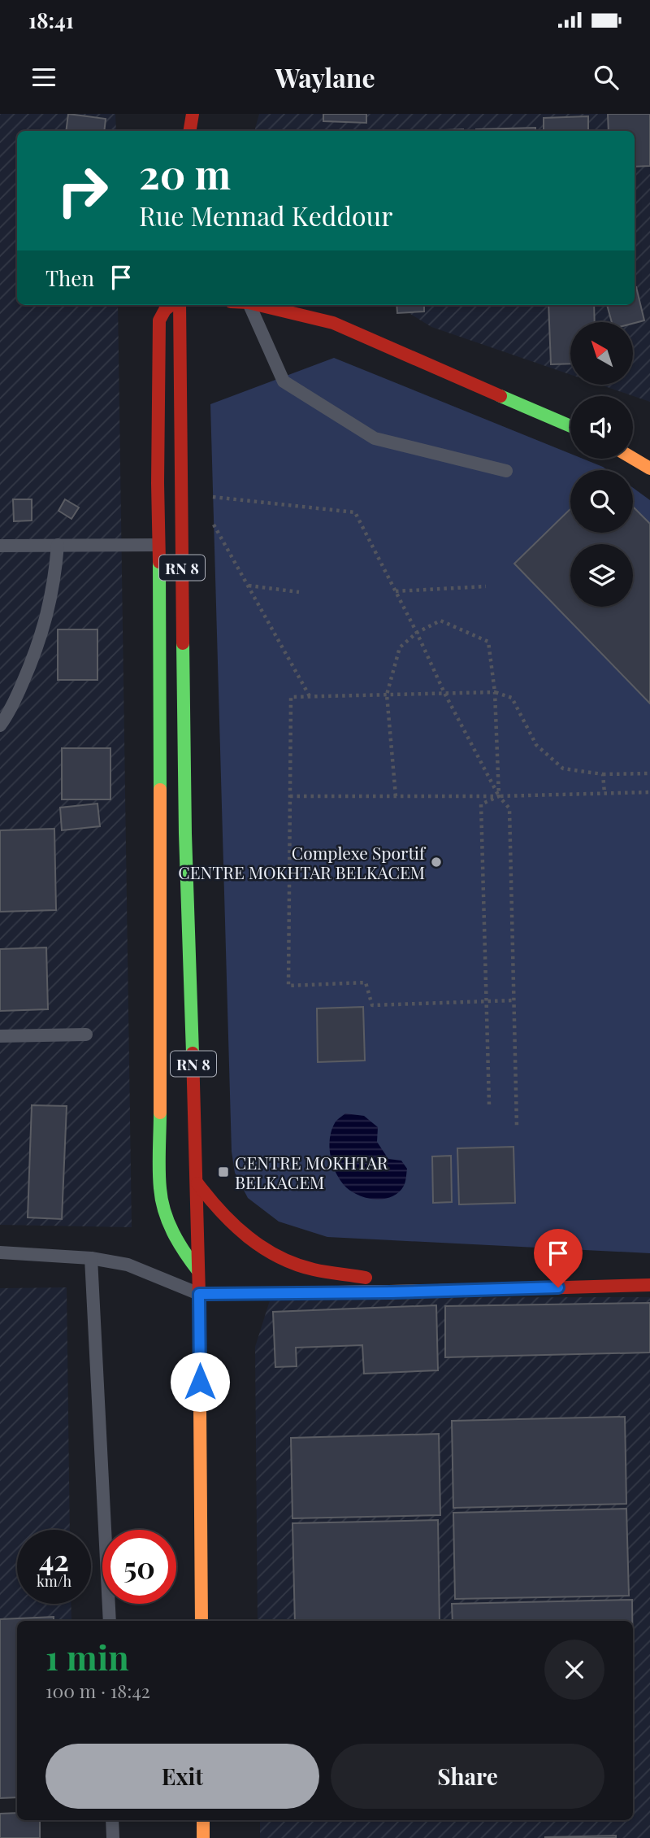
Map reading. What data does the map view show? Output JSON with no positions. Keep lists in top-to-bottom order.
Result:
{
  "streets": {
    "main road": ["RN 8"]
  },
  "places": {
    "other": ["Complexe Sportif CENTRE MOKHTAR BELKACEM"],
    "transit": ["CENTRE MOKHTAR BELKACEM"]
  },
  "north": "top left",
  "page": {
    "status": "18:41",
    "header": "Waylane",
    "turn": ["20 m", "Rue Mennad Keddour"],
    "then": "Then",
    "speed": "42 km/h",
    "limit": "50",
    "heading": ["1 min", "100 m · 18:42"],
    "buttons": ["Exit", "Share"]
  }
}
